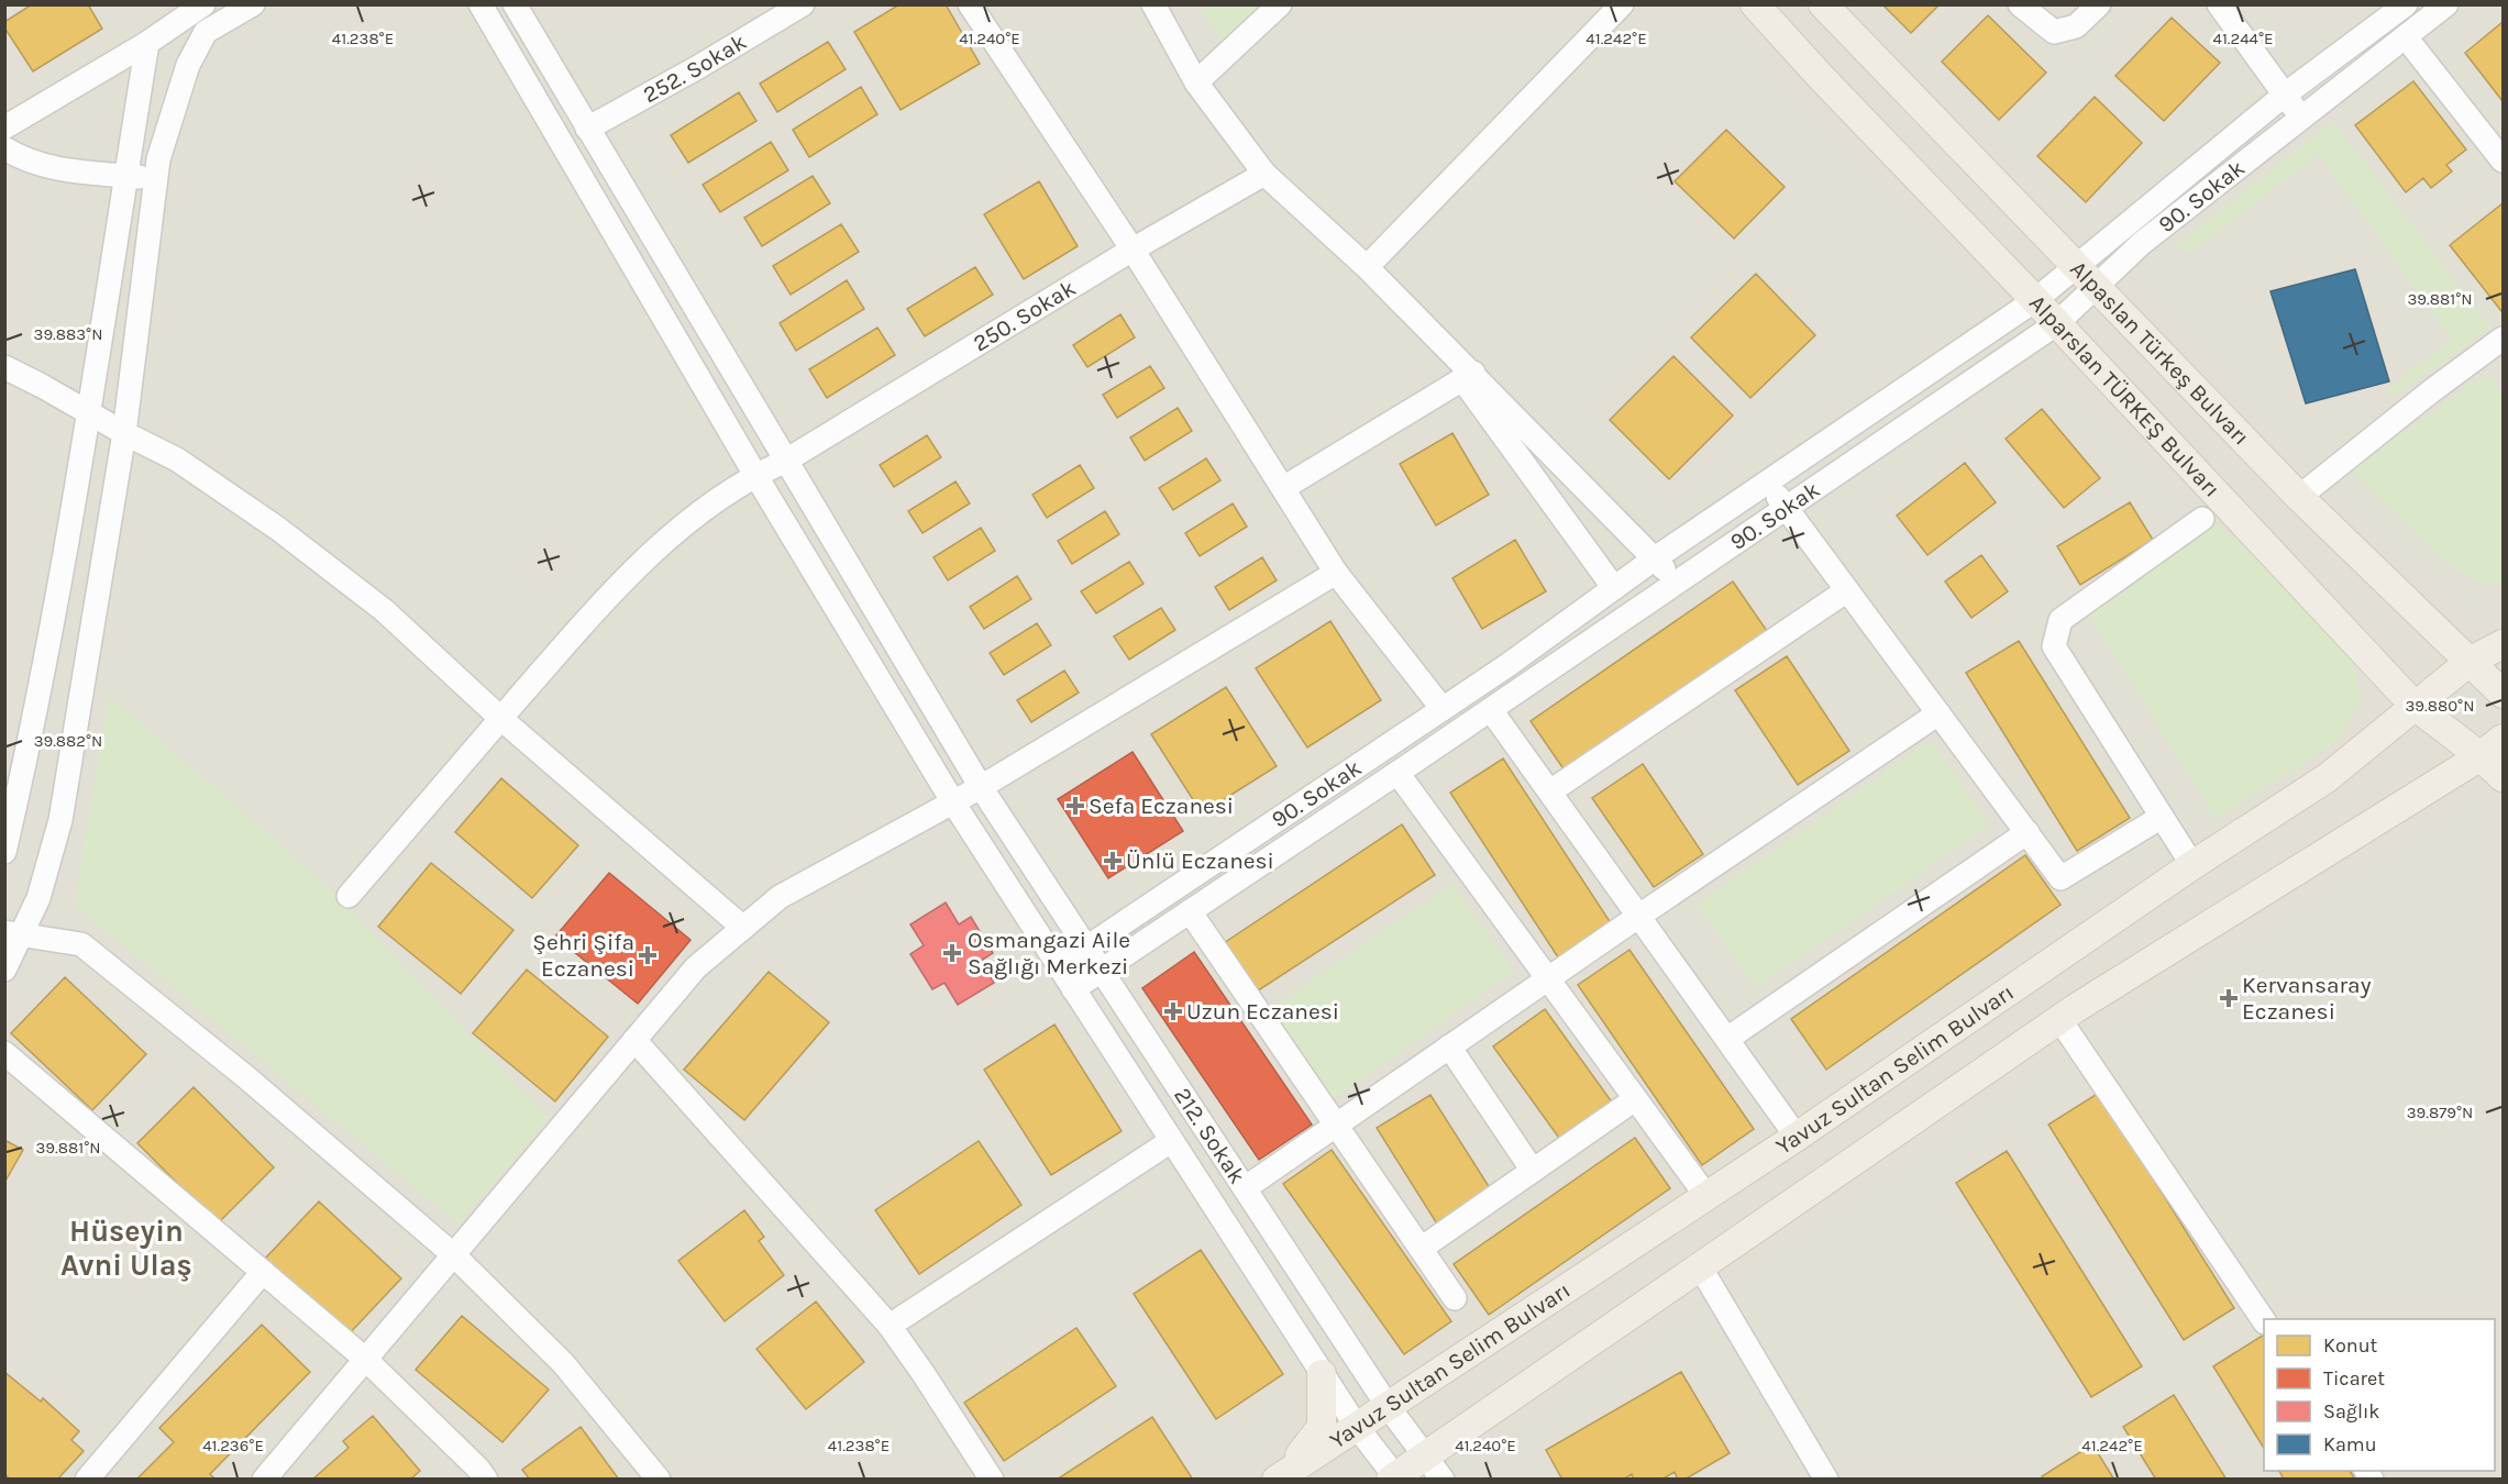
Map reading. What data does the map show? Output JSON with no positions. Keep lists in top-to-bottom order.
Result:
{
  "streets": {
    "main road": ["Alpaslan Türkeş Bulvarı", "Alparslan TÜRKEŞ Bulvarı", "Yavuz Sultan Selim Bulvarı"],
    "street": [
      "252. Sokak",
      "90. Sokak",
      "250. Sokak",
      "212. Sokak"
    ]
  },
  "crossings": [
    ["252. Sokak", "212. Sokak"],
    ["90. Sokak", "Alpaslan Türkeş Bulvarı"],
    ["90. Sokak", "Alparslan TÜRKEŞ Bulvarı"],
    ["90. Sokak", "212. Sokak"],
    ["250. Sokak", "212. Sokak"],
    ["Alpaslan Türkeş Bulvarı", "Yavuz Sultan Selim Bulvarı"],
    ["Alparslan TÜRKEŞ Bulvarı", "Yavuz Sultan Selim Bulvarı"],
    ["Yavuz Sultan Selim Bulvarı", "212. Sokak"]
  ],
  "districts": ["Hüseyin Avni Ulaş"],
  "places": {
    "health": [
      "Sefa Eczanesi",
      "Ünlü Eczanesi",
      "Osmangazi Aile Sağlığı Merkezi",
      "Şehri Şifa Eczanesi",
      "Kervansaray Eczanesi",
      "Uzun Eczanesi"
    ]
  },
  "legend": [
    "Konut",
    "Ticaret",
    "Sağlık",
    "Kamu"
  ],
  "coordinates": [
    "41.244°E",
    "41.238°E",
    "41.240°E",
    "41.242°E",
    "39.881°N",
    "39.883°N",
    "39.880°N",
    "39.882°N",
    "39.879°N",
    "41.236°E"
  ]
}
